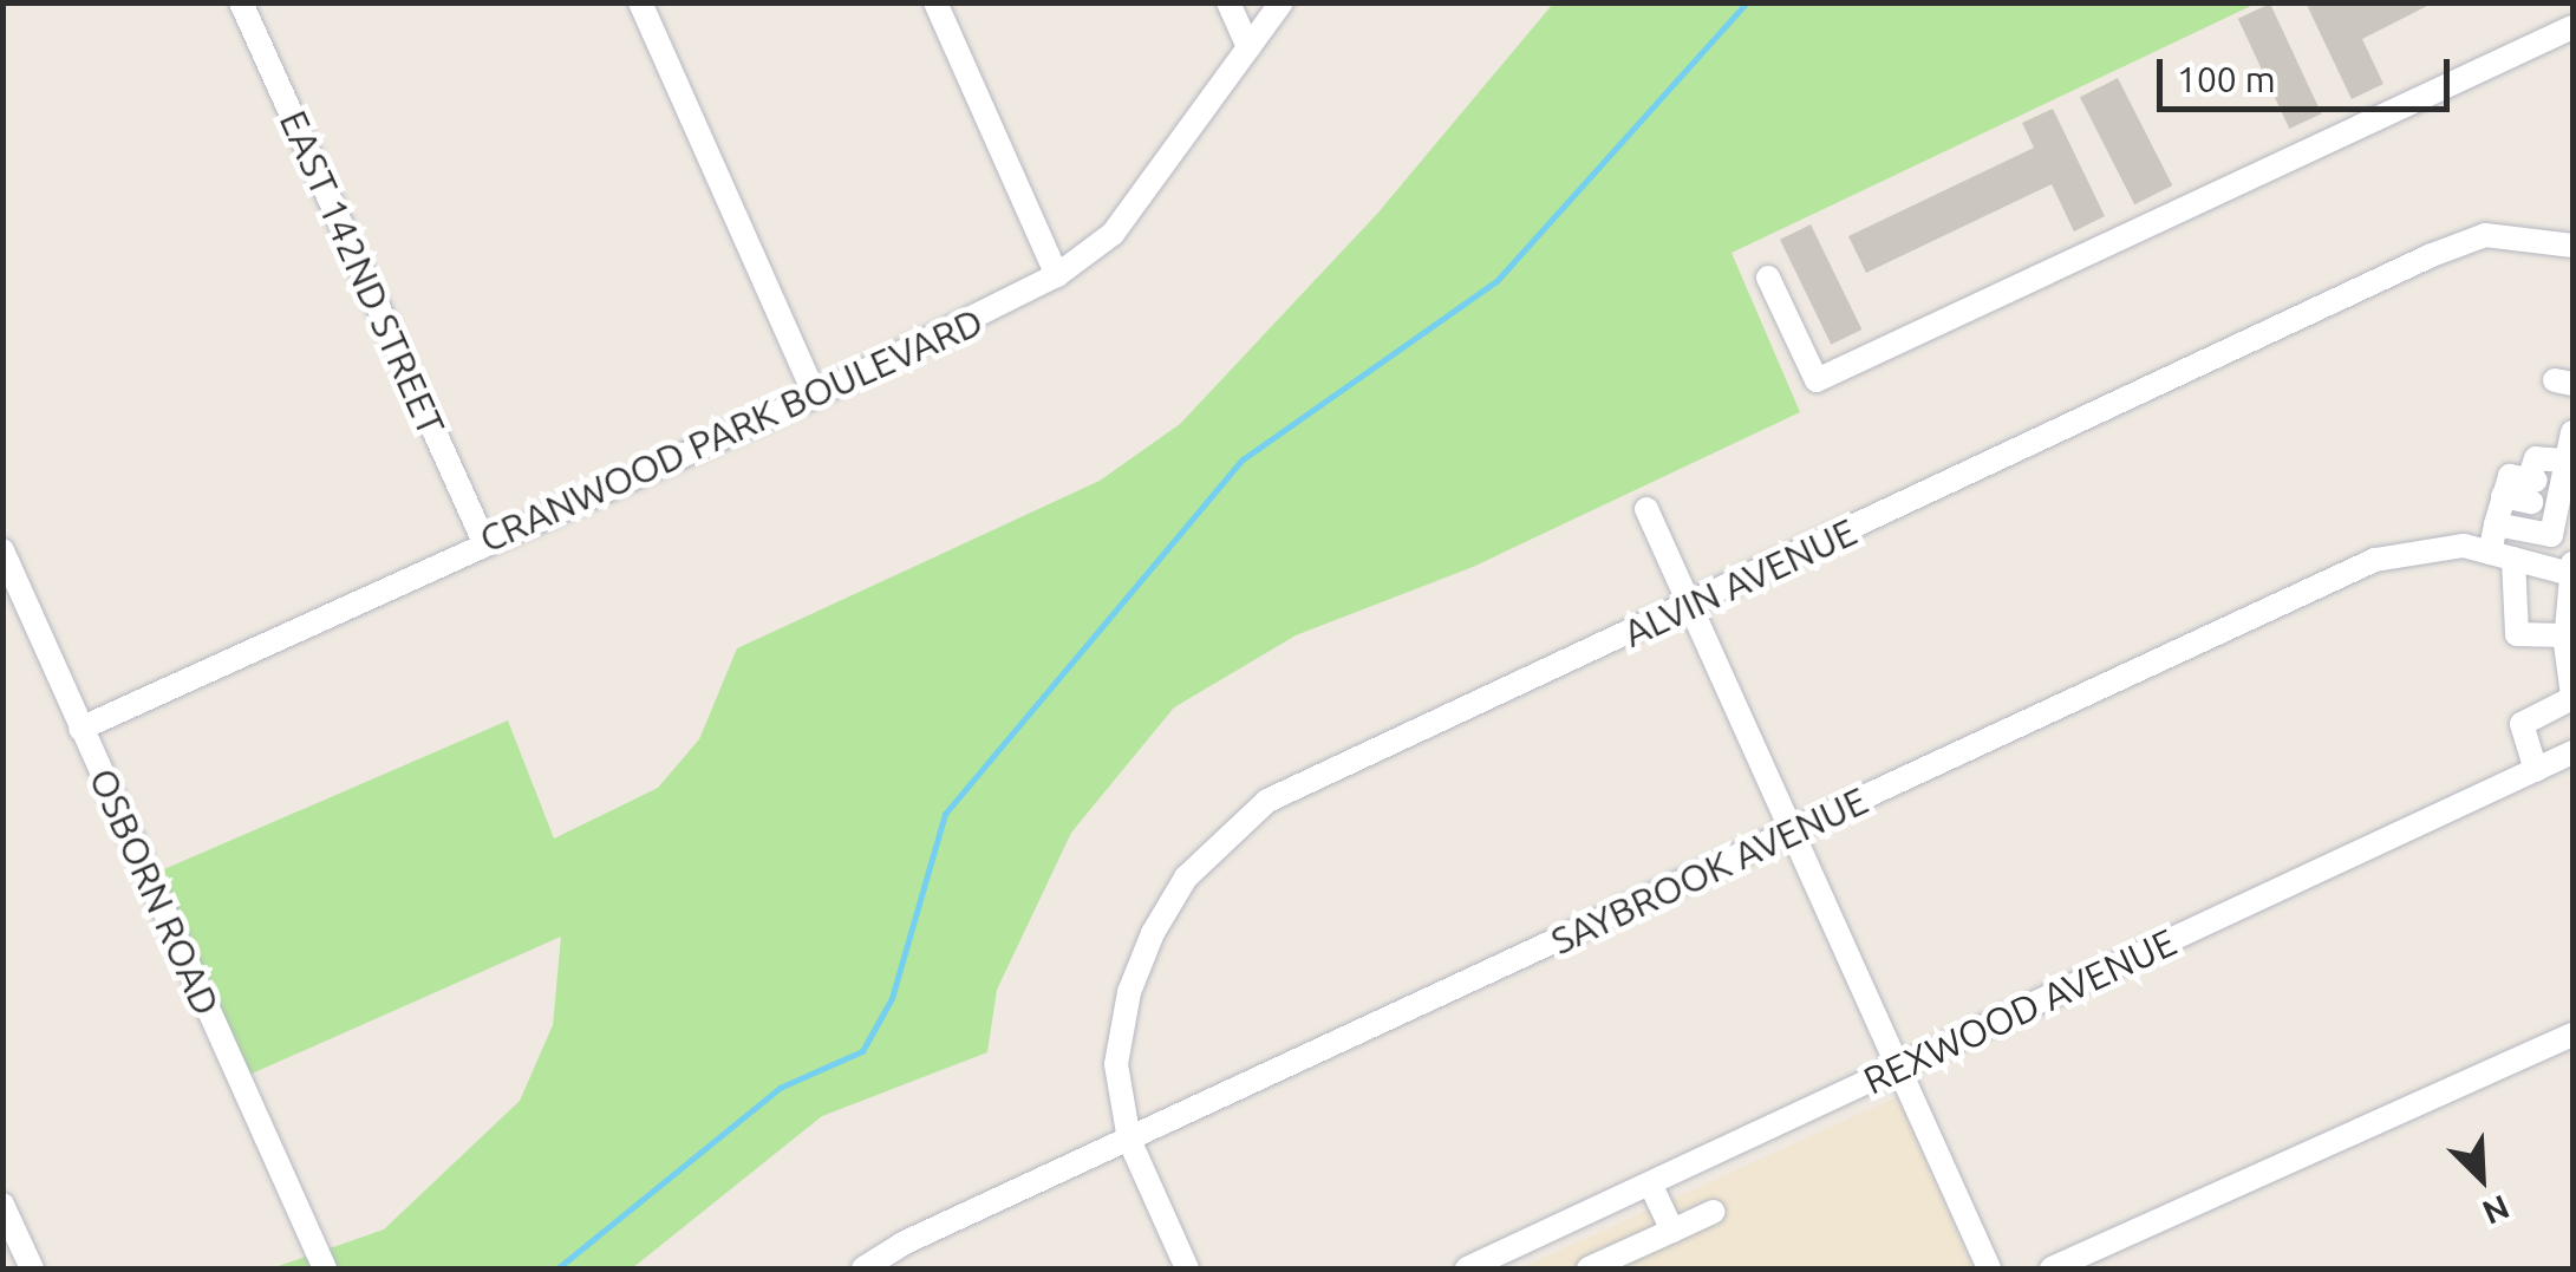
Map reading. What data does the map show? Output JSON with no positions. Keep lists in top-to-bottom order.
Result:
{
  "streets": {
    "street": [
      "EAST 142ND STREET",
      "CRANWOOD PARK BOULEVARD",
      "ALVIN AVENUE",
      "SAYBROOK AVENUE",
      "OSBORN ROAD",
      "REXWOOD AVENUE"
    ]
  },
  "crossings": [
    ["EAST 142ND STREET", "CRANWOOD PARK BOULEVARD"],
    ["CRANWOOD PARK BOULEVARD", "OSBORN ROAD"],
    ["ALVIN AVENUE", "SAYBROOK AVENUE"]
  ],
  "scale_bar": "100 m",
  "north": "bottom right"
}
